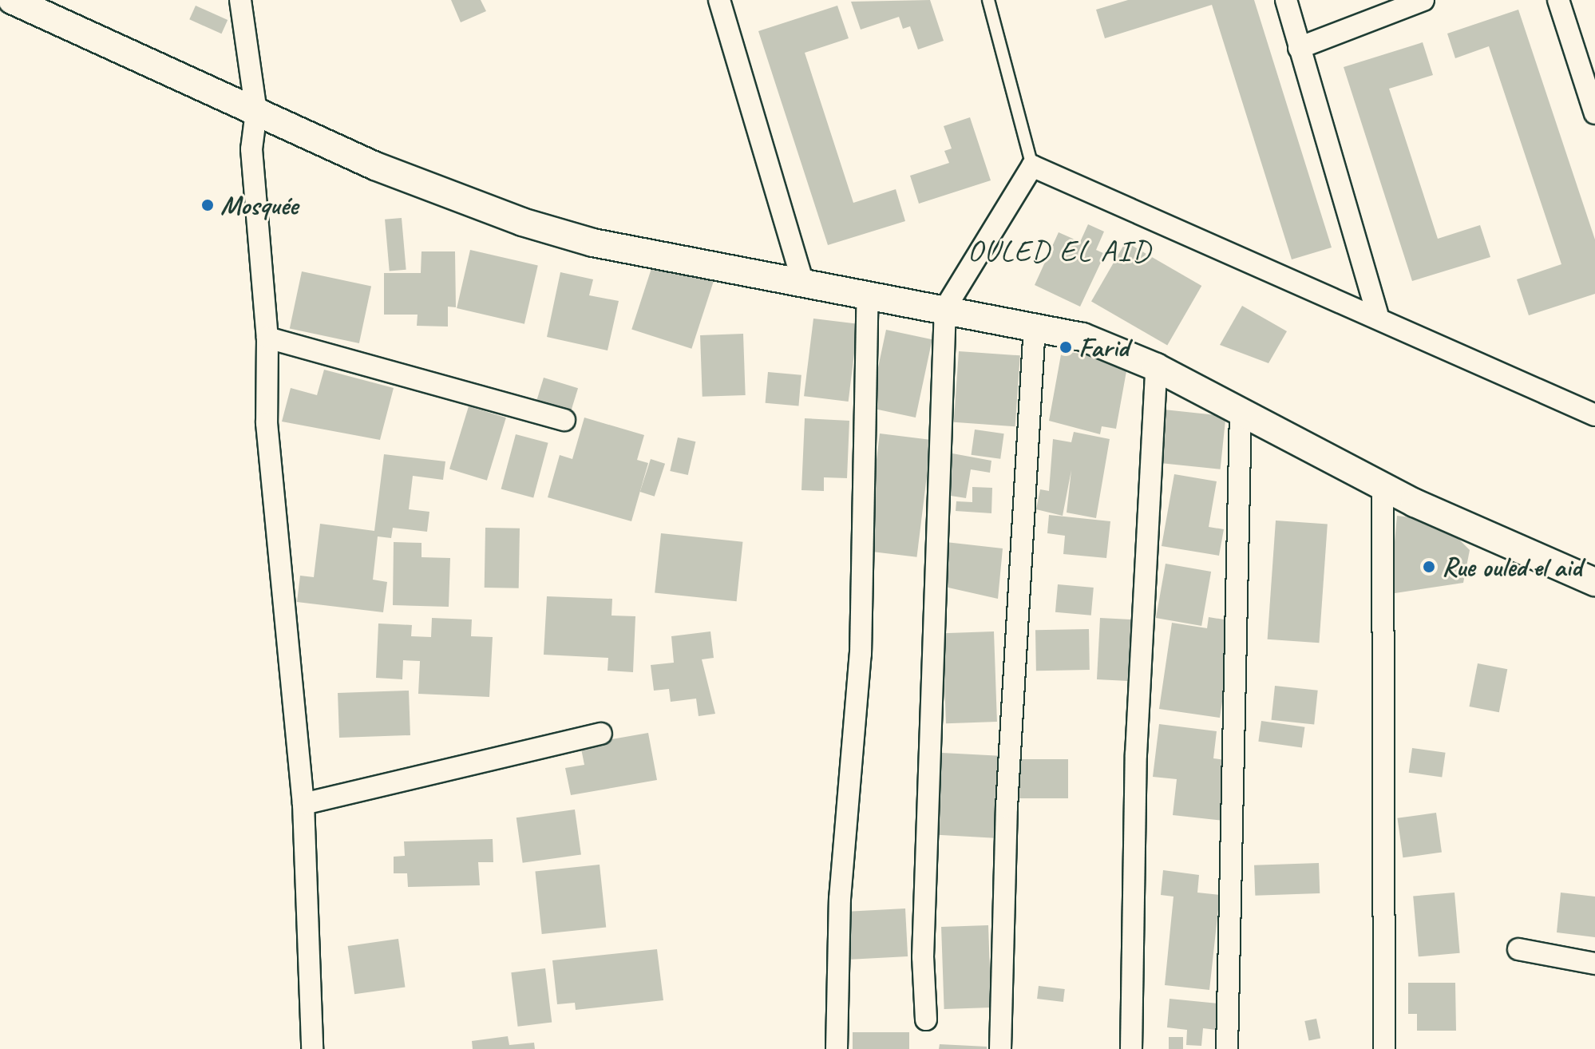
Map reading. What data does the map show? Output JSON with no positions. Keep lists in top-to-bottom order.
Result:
{
  "districts": ["OULED EL AID"],
  "places": ["Mosquée", "Farid", "Rue ouled el aid"]
}
